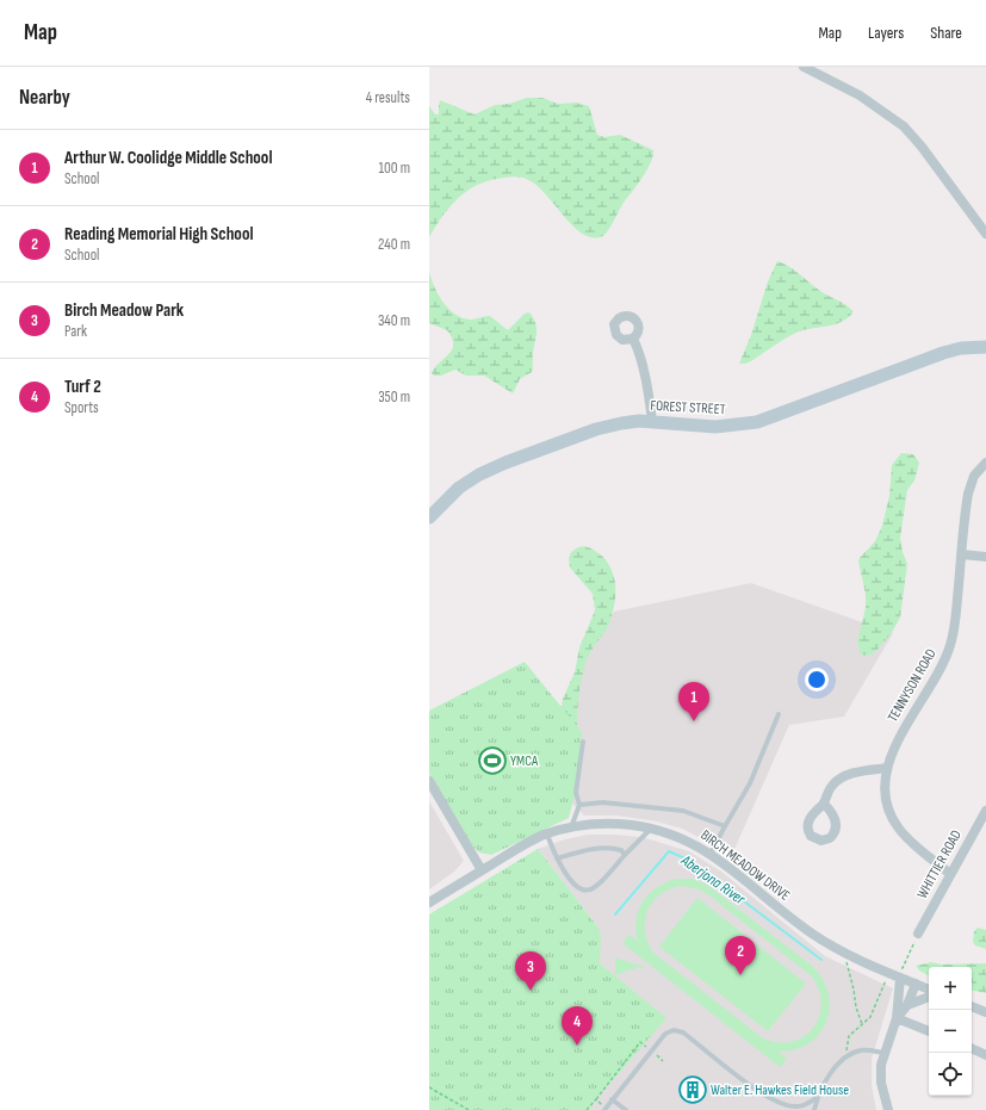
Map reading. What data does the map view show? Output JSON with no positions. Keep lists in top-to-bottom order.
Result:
{
  "streets": {
    "street": [
      "FOREST STREET",
      "TENNYSON ROAD",
      "WHITTIER ROAD",
      "BIRCH MEADOW DRIVE"
    ]
  },
  "crossings": [
    ["TENNYSON ROAD", "WHITTIER ROAD"]
  ],
  "water": ["Aberjona River"],
  "places": {
    "sports": ["YMCA"],
    "building": ["Walter E. Hawkes Field House"]
  },
  "page": {
    "header": "Map",
    "nav": ["Map", "Layers", "Share"],
    "heading": ["Nearby", "4 results"],
    "list": [
      {
        "mark": "1",
        "name": "Arthur W. Coolidge Middle School",
        "note": "School",
        "value": "100 m"
      },
      {
        "mark": "2",
        "name": "Reading Memorial High School",
        "note": "School",
        "value": "240 m"
      },
      {
        "mark": "3",
        "name": "Birch Meadow Park",
        "note": "Park",
        "value": "340 m"
      },
      {
        "mark": "4",
        "name": "Turf 2",
        "note": "Sports",
        "value": "350 m"
      }
    ],
    "pins": [
      "1",
      "2",
      "3",
      "4"
    ],
    "map_buttons": ["+", "−"]
  }
}
